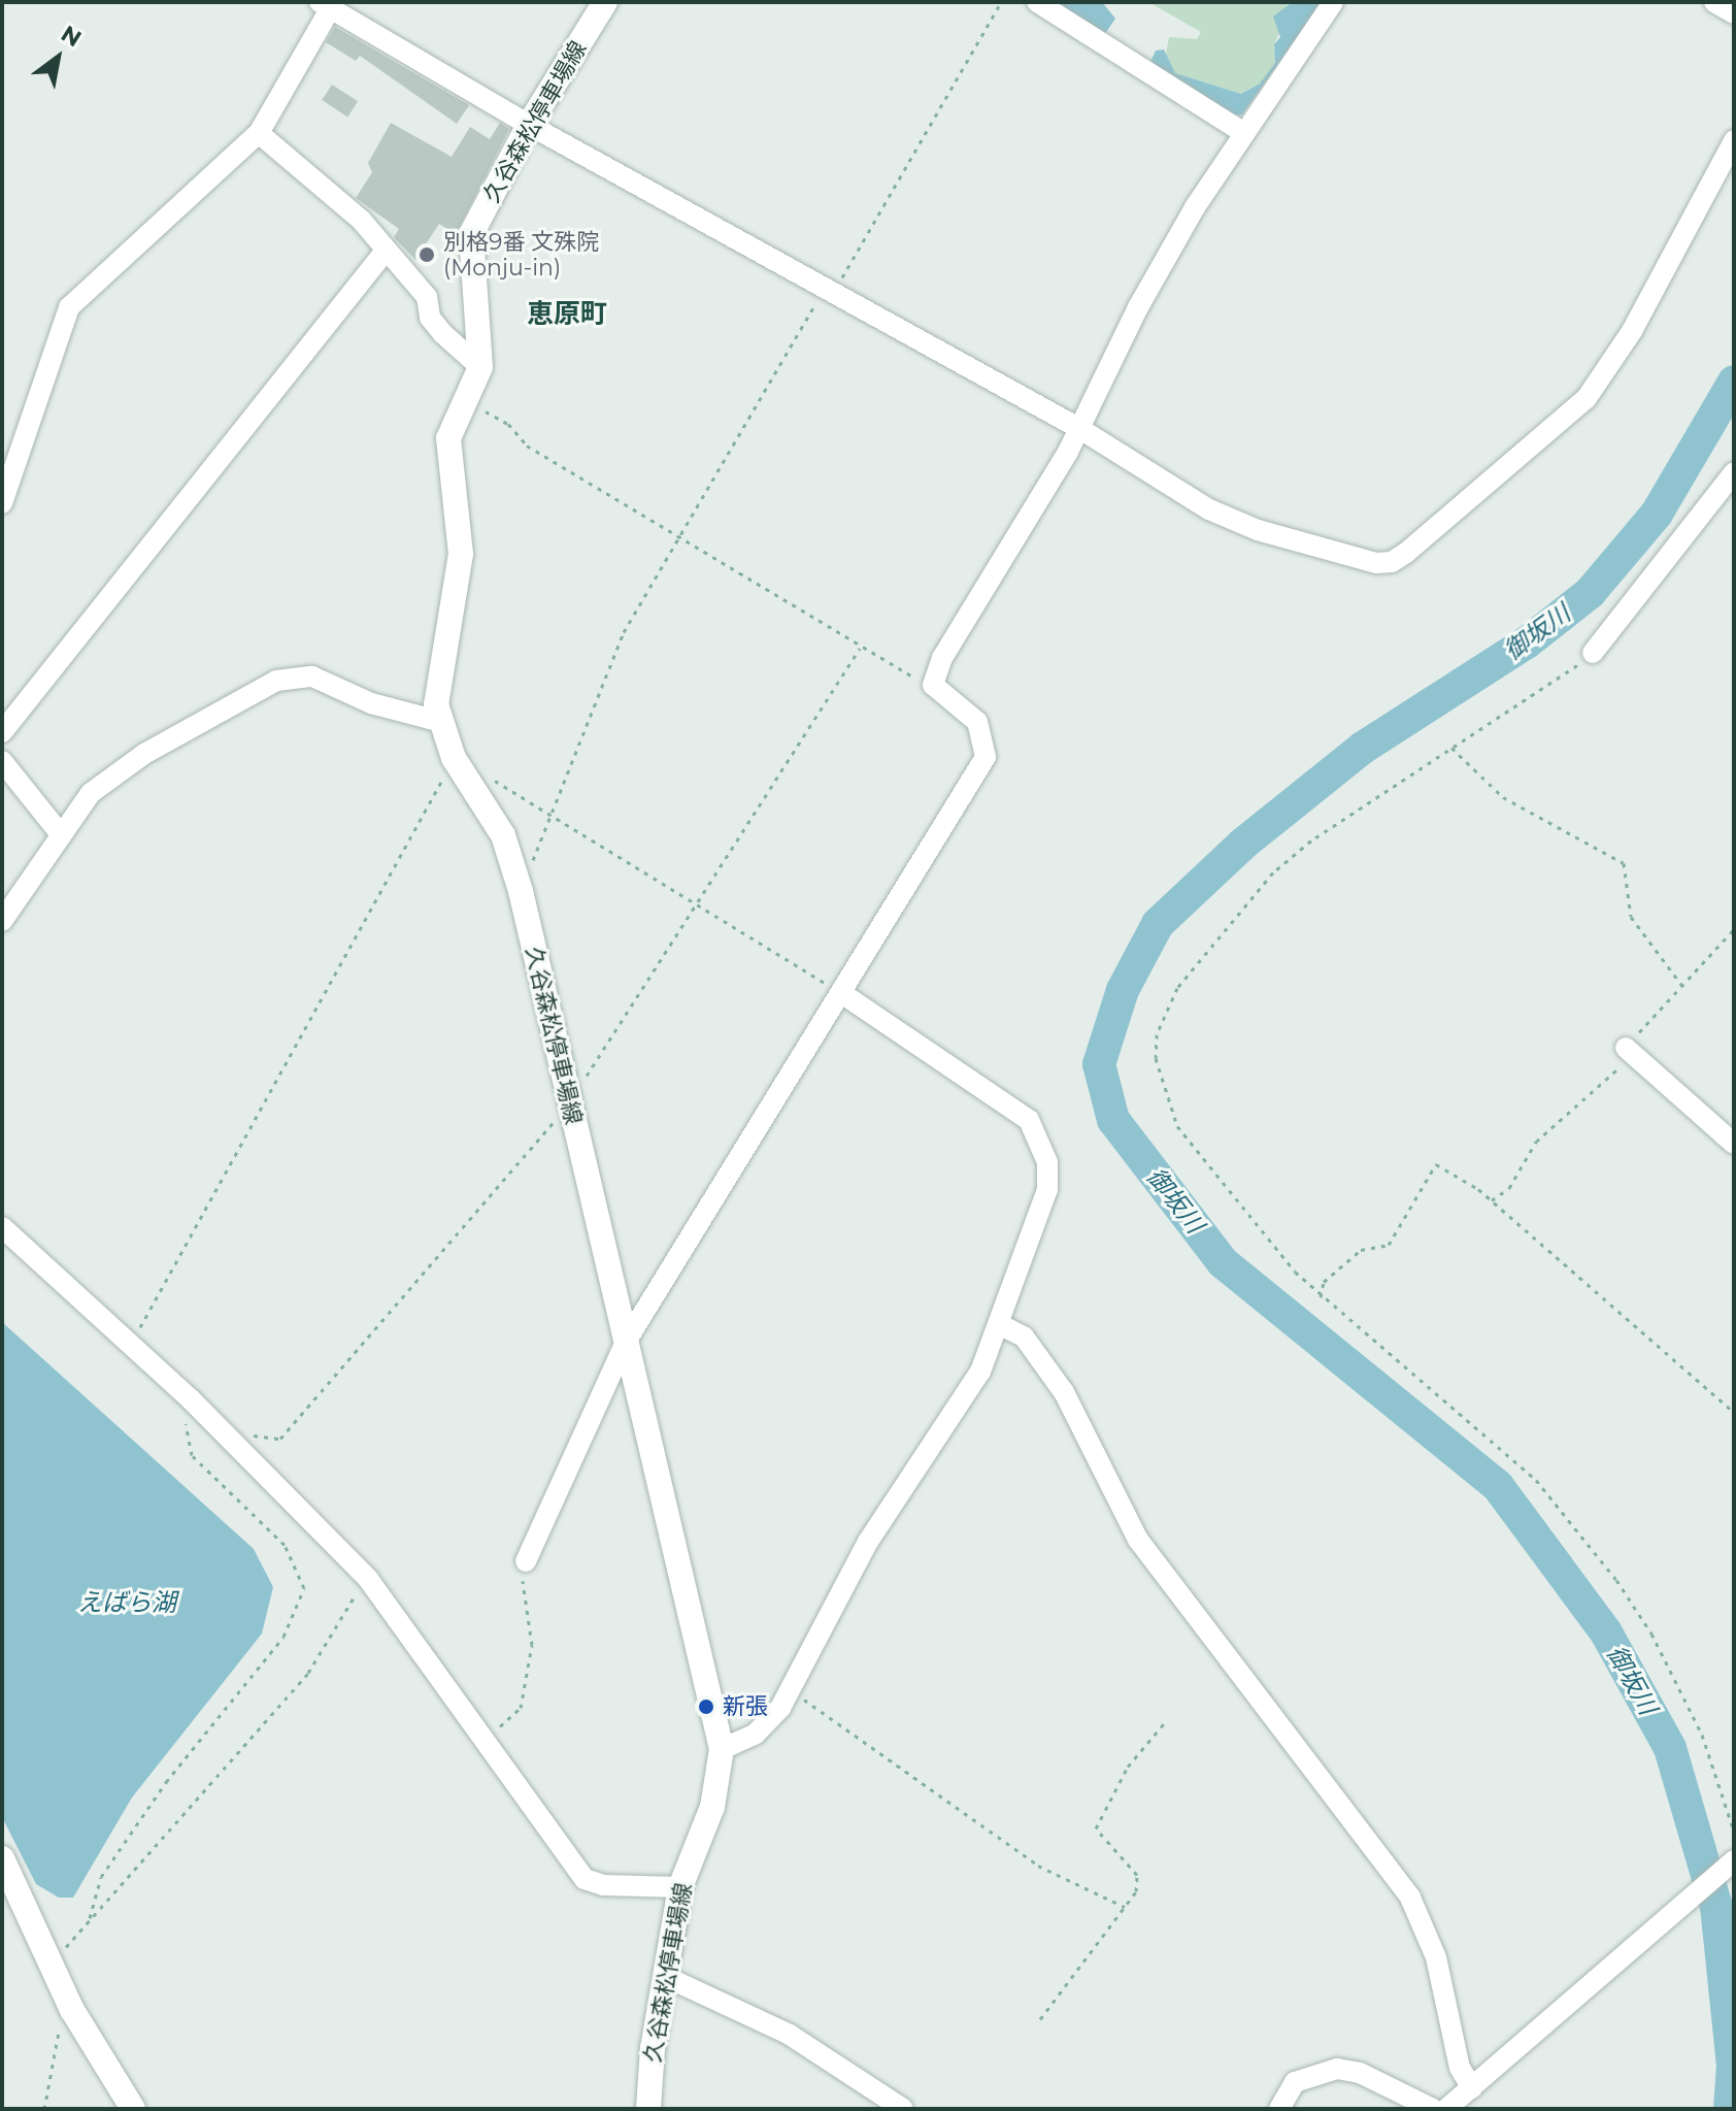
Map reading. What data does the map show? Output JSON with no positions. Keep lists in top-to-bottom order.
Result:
{
  "streets": {
    "main road": ["久谷森松停車場線"]
  },
  "districts": ["恵原町"],
  "water": ["御坂川", "えばら湖"],
  "places": ["別格9番 文殊院 (Monju-in)", "新張"],
  "north": "top right"
}
